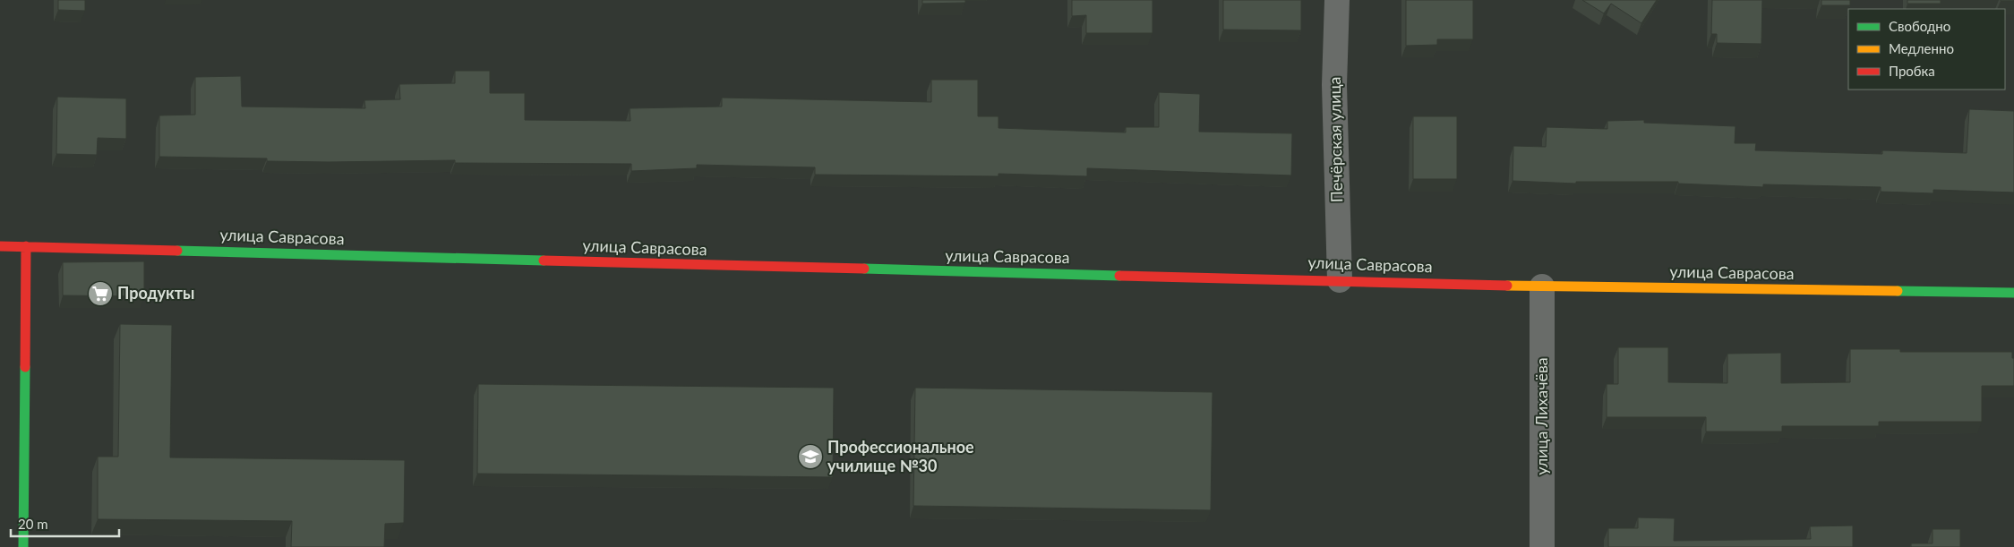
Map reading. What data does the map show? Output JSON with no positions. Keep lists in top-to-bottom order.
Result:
{
  "streets": {
    "street": ["Печёрская улица", "улица Саврасова", "улица Лихачёва"]
  },
  "crossings": [
    ["Печёрская улица", "улица Саврасова"],
    ["улица Саврасова", "улица Лихачёва"]
  ],
  "places": {
    "supermarket": ["Продукты"],
    "school or university": ["Профессиональное училище №30"]
  },
  "legend": ["Свободно", "Медленно", "Пробка"],
  "scale_bar": "20 m"
}
